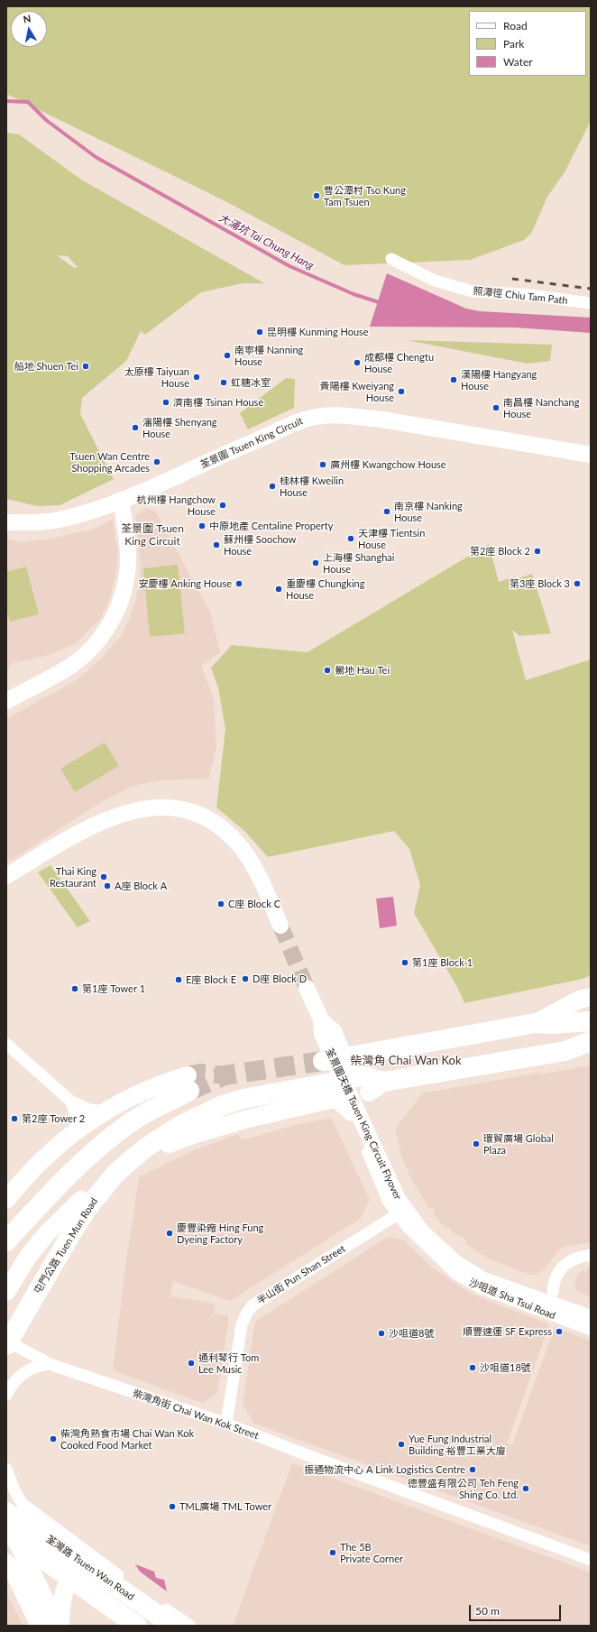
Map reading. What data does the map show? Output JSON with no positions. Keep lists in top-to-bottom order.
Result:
{
  "streets": {
    "highway": ["屯門公路 Tuen Mun Road", "荃灣路 Tsuen Wan Road"],
    "street": [
      "照潭徑 Chiu Tam Path",
      "荃景圍 Tsuen King Circuit",
      "荃景圍天橋 Tsuen King Circuit Flyover",
      "半山街 Pun Shan Street",
      "沙咀道 Sha Tsui Road",
      "柴灣角街 Chai Wan Kok Street"
    ]
  },
  "crossings": [
    ["半山街 Pun Shan Street", "沙咀道 Sha Tsui Road"],
    ["半山街 Pun Shan Street", "柴灣角街 Chai Wan Kok Street"]
  ],
  "districts": ["荃景圍 Tsuen King Circuit", "柴灣角 Chai Wan Kok"],
  "water": ["大涌坑 Tai Chung Hang"],
  "places": [
    "曹公潭村 Tso Kung Tam Tsuen",
    "昆明樓 Kunming House",
    "南寧樓 Nanning House",
    "成都樓 Chengtu House",
    "船地 Shuen Tei",
    "太原樓 Taiyuan House",
    "漢陽樓 Hangyang House",
    "虹糖冰室",
    "貴陽樓 Kweiyang House",
    "濟南樓 Tsinan House",
    "南昌樓 Nanchang House",
    "瀋陽樓 Shenyang House",
    "Tsuen Wan Centre Shopping Arcades",
    "廣州樓 Kwangchow House",
    "桂林樓 Kweilin House",
    "杭州樓 Hangchow House",
    "南京樓 Nanking House",
    "中原地產 Centaline Property",
    "天津樓 Tientsin House",
    "蘇州樓 Soochow House",
    "第2座 Block 2",
    "上海樓 Shanghai House",
    "安慶樓 Anking House",
    "第3座 Block 3",
    "重慶樓 Chungking House",
    "鱟地 Hau Tei",
    "Thai King Restaurant",
    "A座 Block A",
    "C座 Block C",
    "第1座 Block 1",
    "D座 Block D",
    "E座 Block E",
    "第1座 Tower 1",
    "第2座 Tower 2",
    "環貿廣場 Global Plaza",
    "慶豐染廠 Hing Fung Dyeing Factory",
    "順豐速運 SF Express",
    "沙咀道8號",
    "通利琴行 Tom Lee Music",
    "沙咀道18號",
    "柴灣角熟食市場 Chai Wan Kok Cooked Food Market",
    "Yue Fung Industrial Building 裕豐工業大廈",
    "振通物流中心 A Link Logistics Centre",
    "德豐盛有限公司 Teh Feng Shing Co. Ltd.",
    "TML廣場 TML Tower",
    "The 5B Private Corner"
  ],
  "legend": ["Road", "Park", "Water"],
  "scale_bar": "50 m",
  "north": "top"
}
